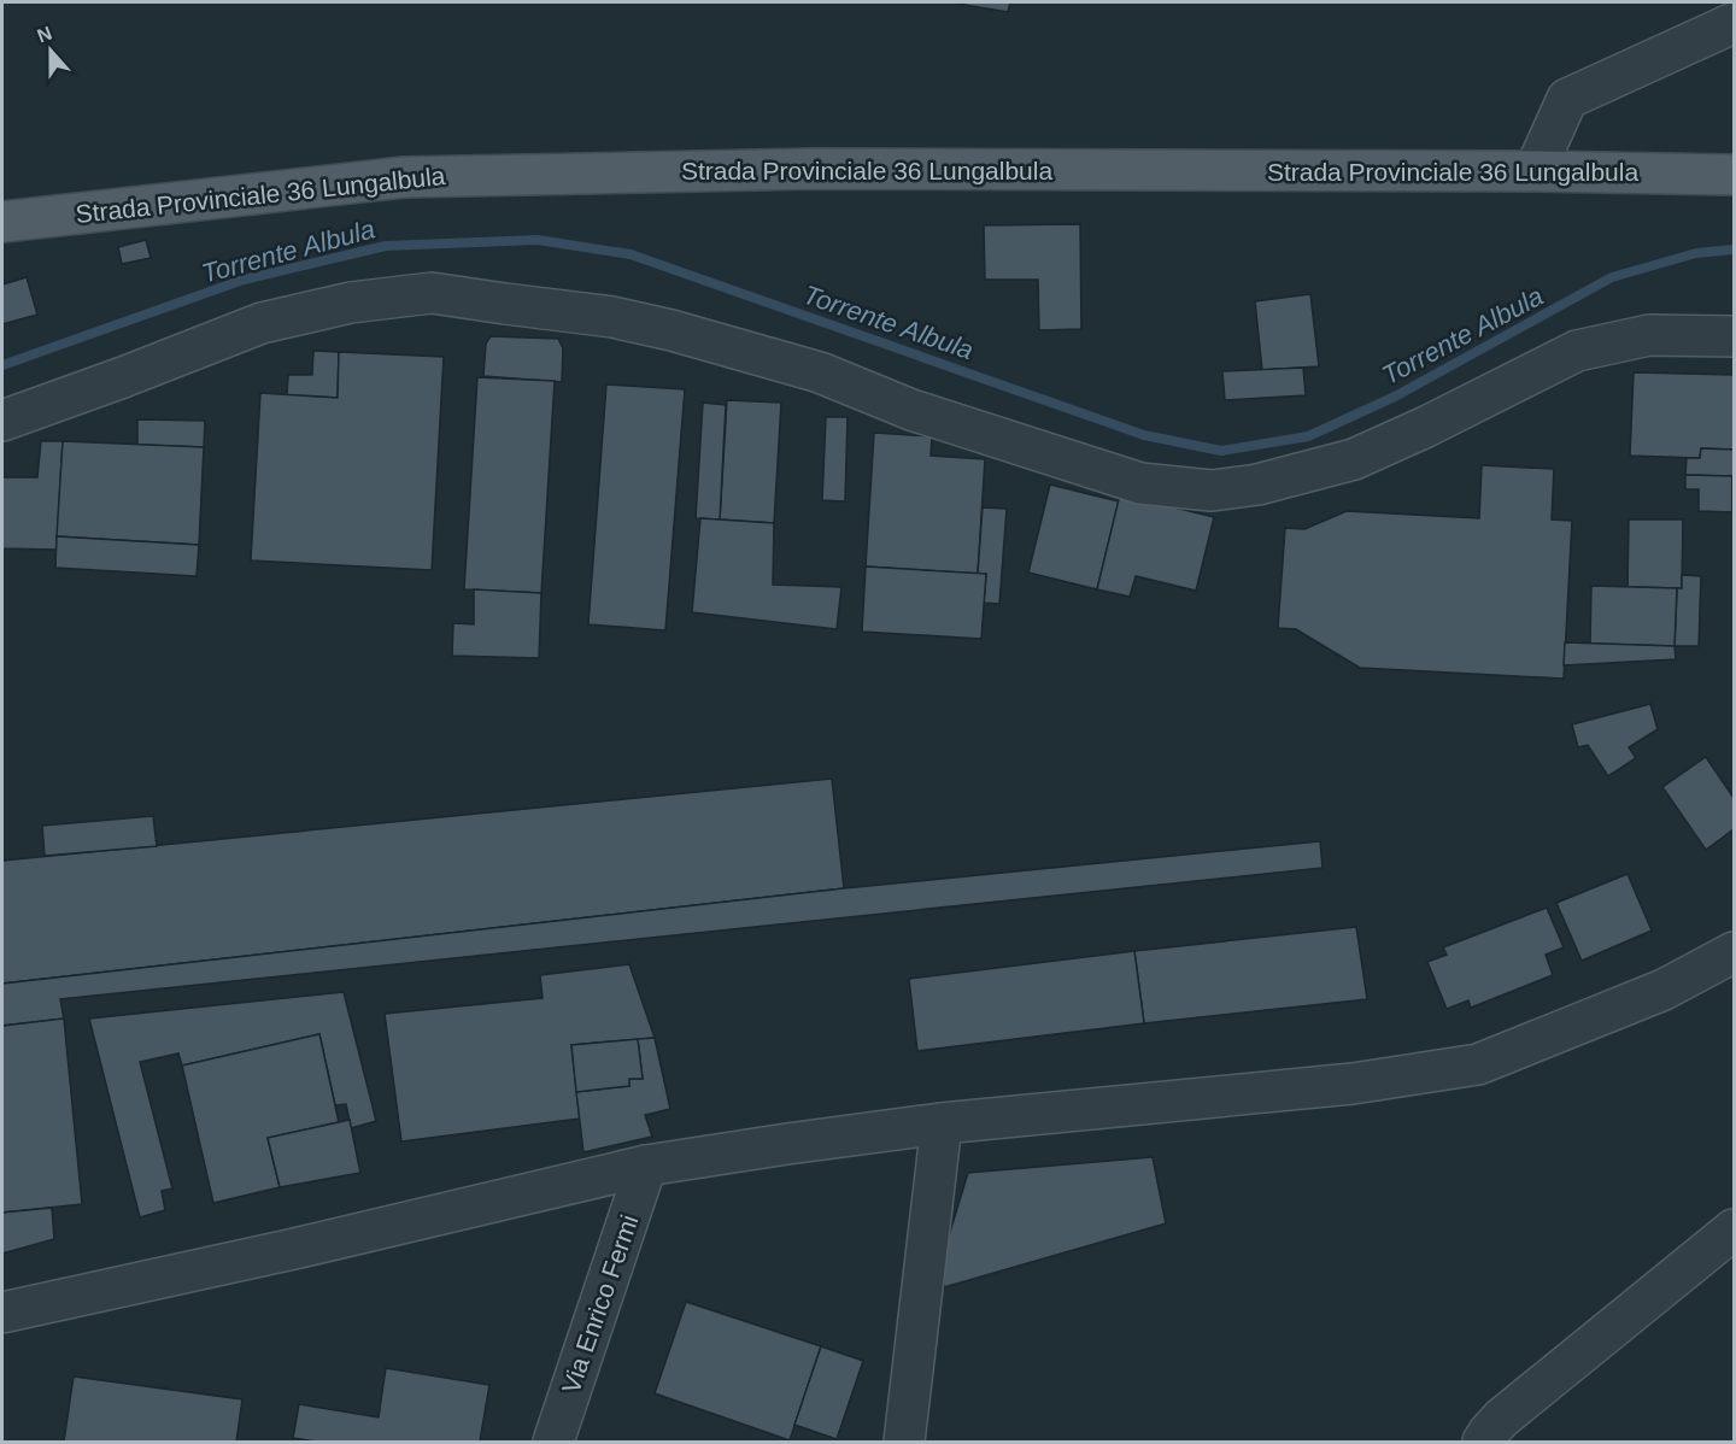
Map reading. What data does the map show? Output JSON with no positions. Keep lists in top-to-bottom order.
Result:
{
  "streets": {
    "main road": ["Strada Provinciale 36 Lungalbula"],
    "street": ["Via Enrico Fermi"]
  },
  "water": ["Torrente Albula"],
  "north": "top"
}
